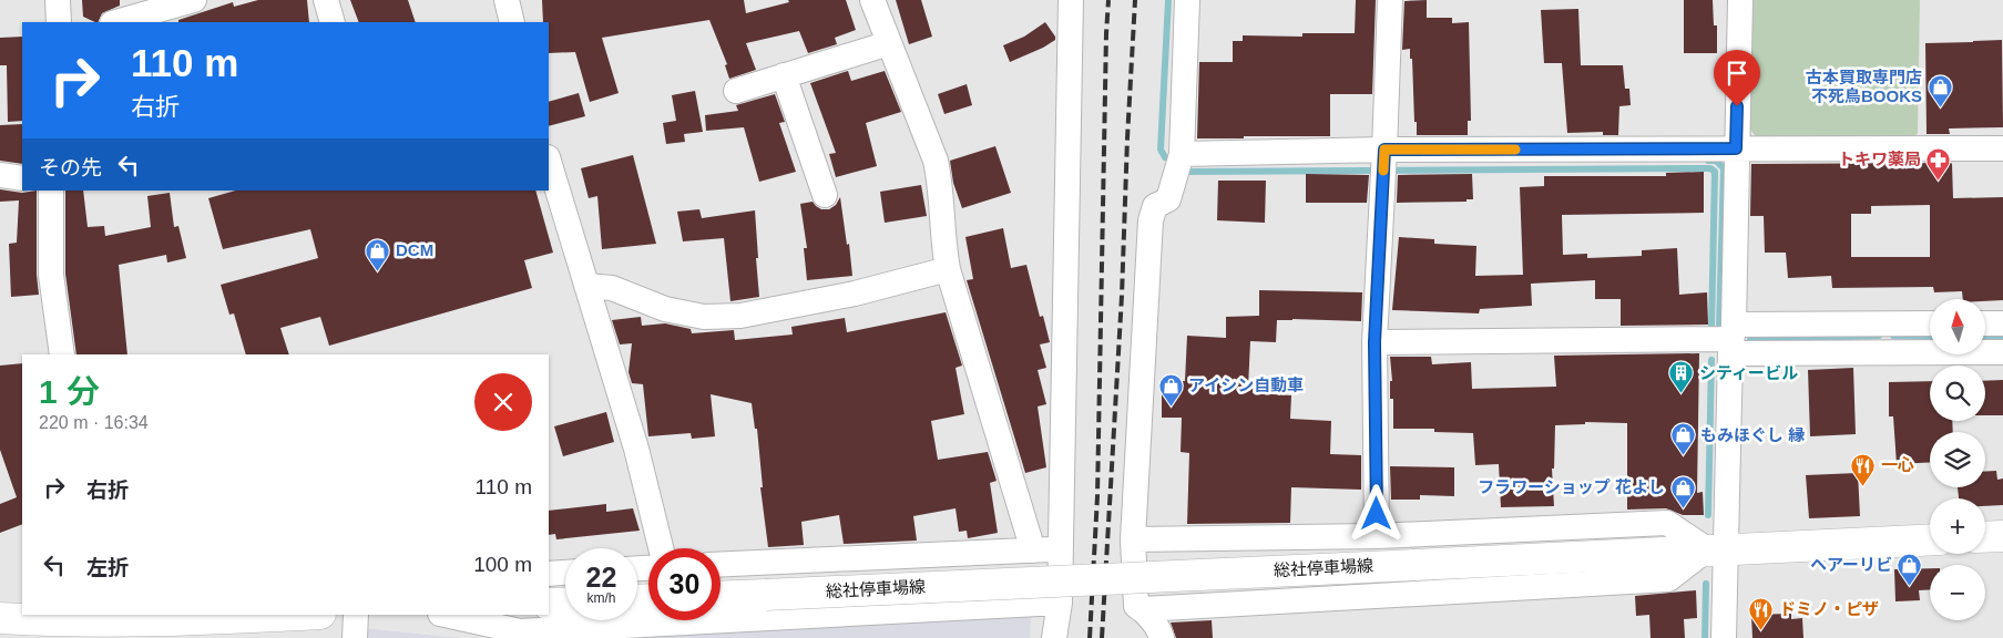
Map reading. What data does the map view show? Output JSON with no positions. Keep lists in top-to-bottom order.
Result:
{
  "streets": {
    "main road": ["総社停車場線"]
  },
  "places": {
    "shop": [
      "古本買取専門店 不死鳥BOOKS",
      "DCM",
      "アイシン自動車",
      "もみほぐし 縁",
      "フラワーショップ 花よし",
      "ヘアーリビ"
    ],
    "pharmacy": ["トキワ薬局"],
    "building": ["シティービル"],
    "restaurant": ["一心", "ドミノ・ピザ"]
  },
  "north": "top",
  "page": {
    "turn": ["110 m", "右折"],
    "then": "その先",
    "map_buttons": ["+", "−"],
    "heading": ["1 分", "220 m · 16:34"],
    "list": [
      {
        "name": "右折",
        "value": "110 m"
      },
      {
        "name": "左折",
        "value": "100 m"
      }
    ],
    "speed": "22 km/h",
    "limit": "30"
  }
}
